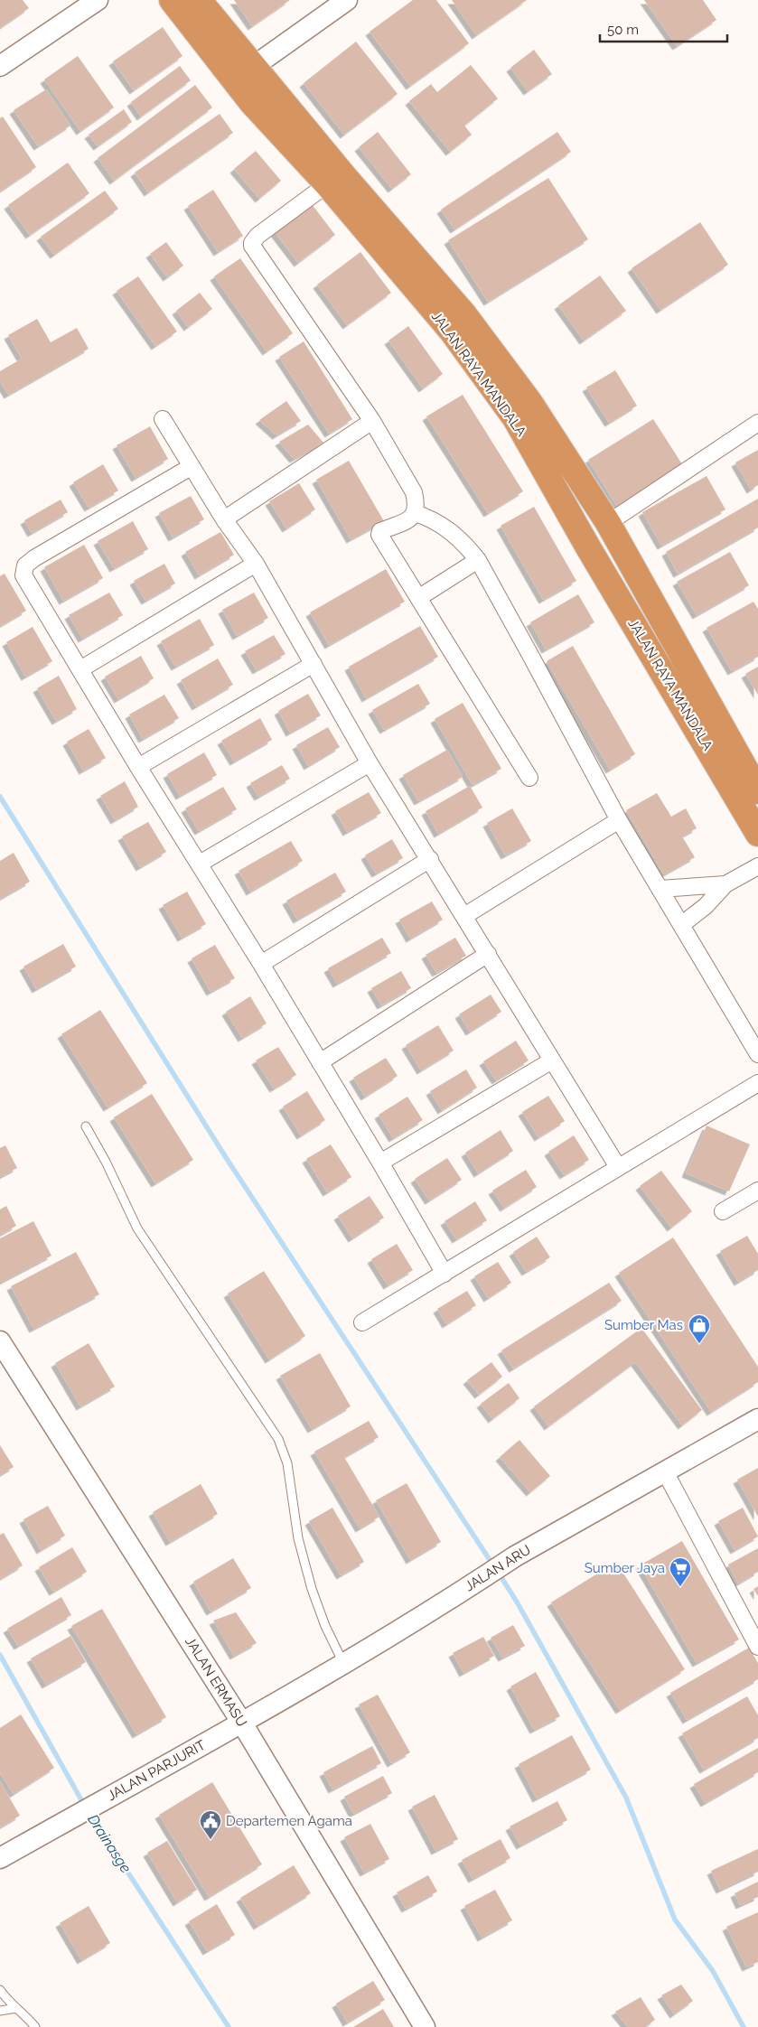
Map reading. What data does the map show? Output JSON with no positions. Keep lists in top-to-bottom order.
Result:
{
  "streets": {
    "highway": ["JALAN RAYA MANDALA"],
    "street": ["JALAN ARU", "JALAN ERMASU", "JALAN PARJURIT"]
  },
  "crossings": [
    ["JALAN ARU", "JALAN ERMASU"],
    ["JALAN ARU", "JALAN PARJURIT"],
    ["JALAN ERMASU", "JALAN PARJURIT"]
  ],
  "water": ["Drainasge"],
  "places": {
    "shop": ["Sumber Mas"],
    "supermarket": ["Sumber Jaya"],
    "public building": ["Departemen Agama"]
  },
  "scale_bar": "50 m"
}
